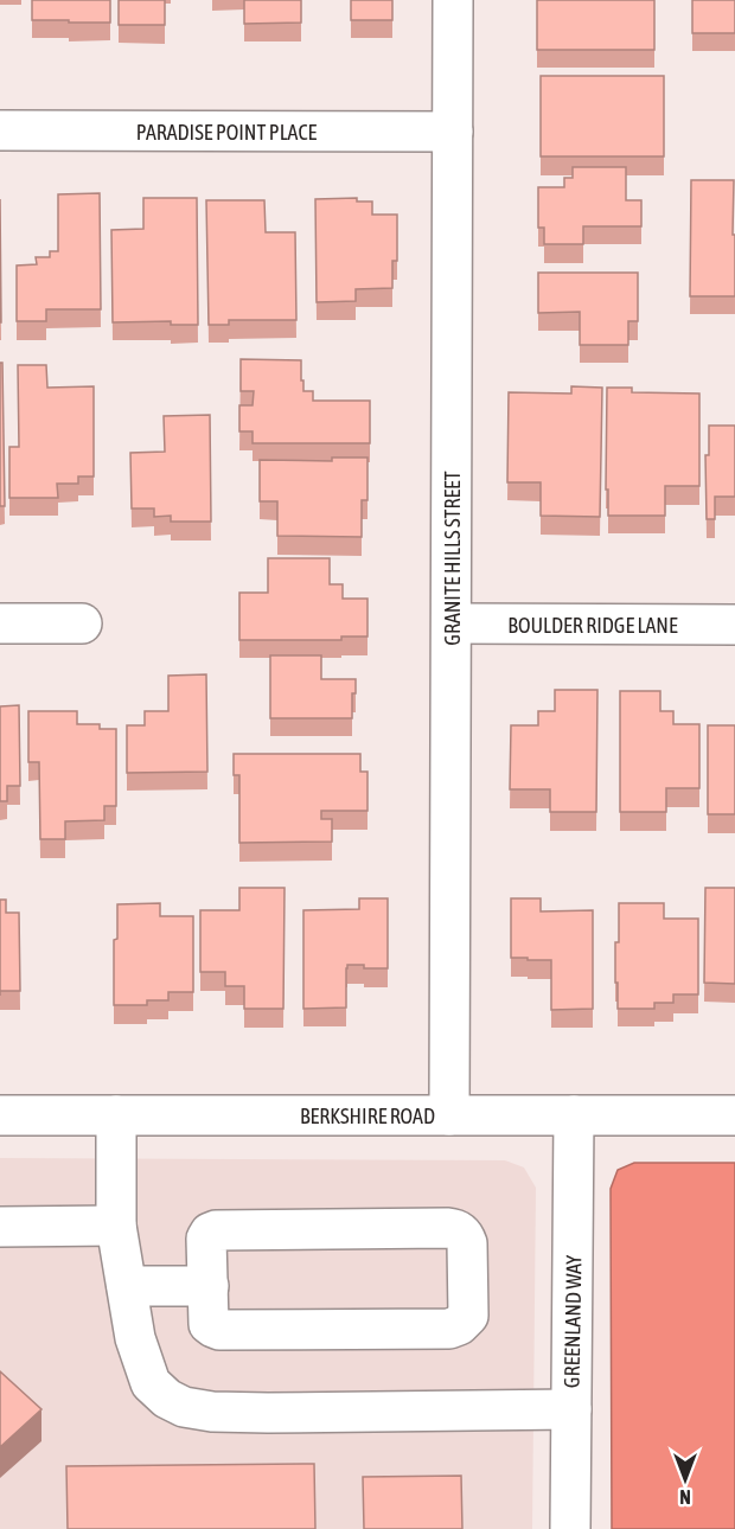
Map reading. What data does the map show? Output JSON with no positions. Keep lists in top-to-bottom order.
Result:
{
  "streets": {
    "street": [
      "PARADISE POINT PLACE",
      "GRANITE HILLS STREET",
      "BOULDER RIDGE LANE",
      "BERKSHIRE ROAD",
      "GREENLAND WAY"
    ]
  },
  "crossings": [
    ["PARADISE POINT PLACE", "GRANITE HILLS STREET"],
    ["GRANITE HILLS STREET", "BOULDER RIDGE LANE"],
    ["GRANITE HILLS STREET", "BERKSHIRE ROAD"],
    ["BERKSHIRE ROAD", "GREENLAND WAY"]
  ],
  "north": "bottom"
}
